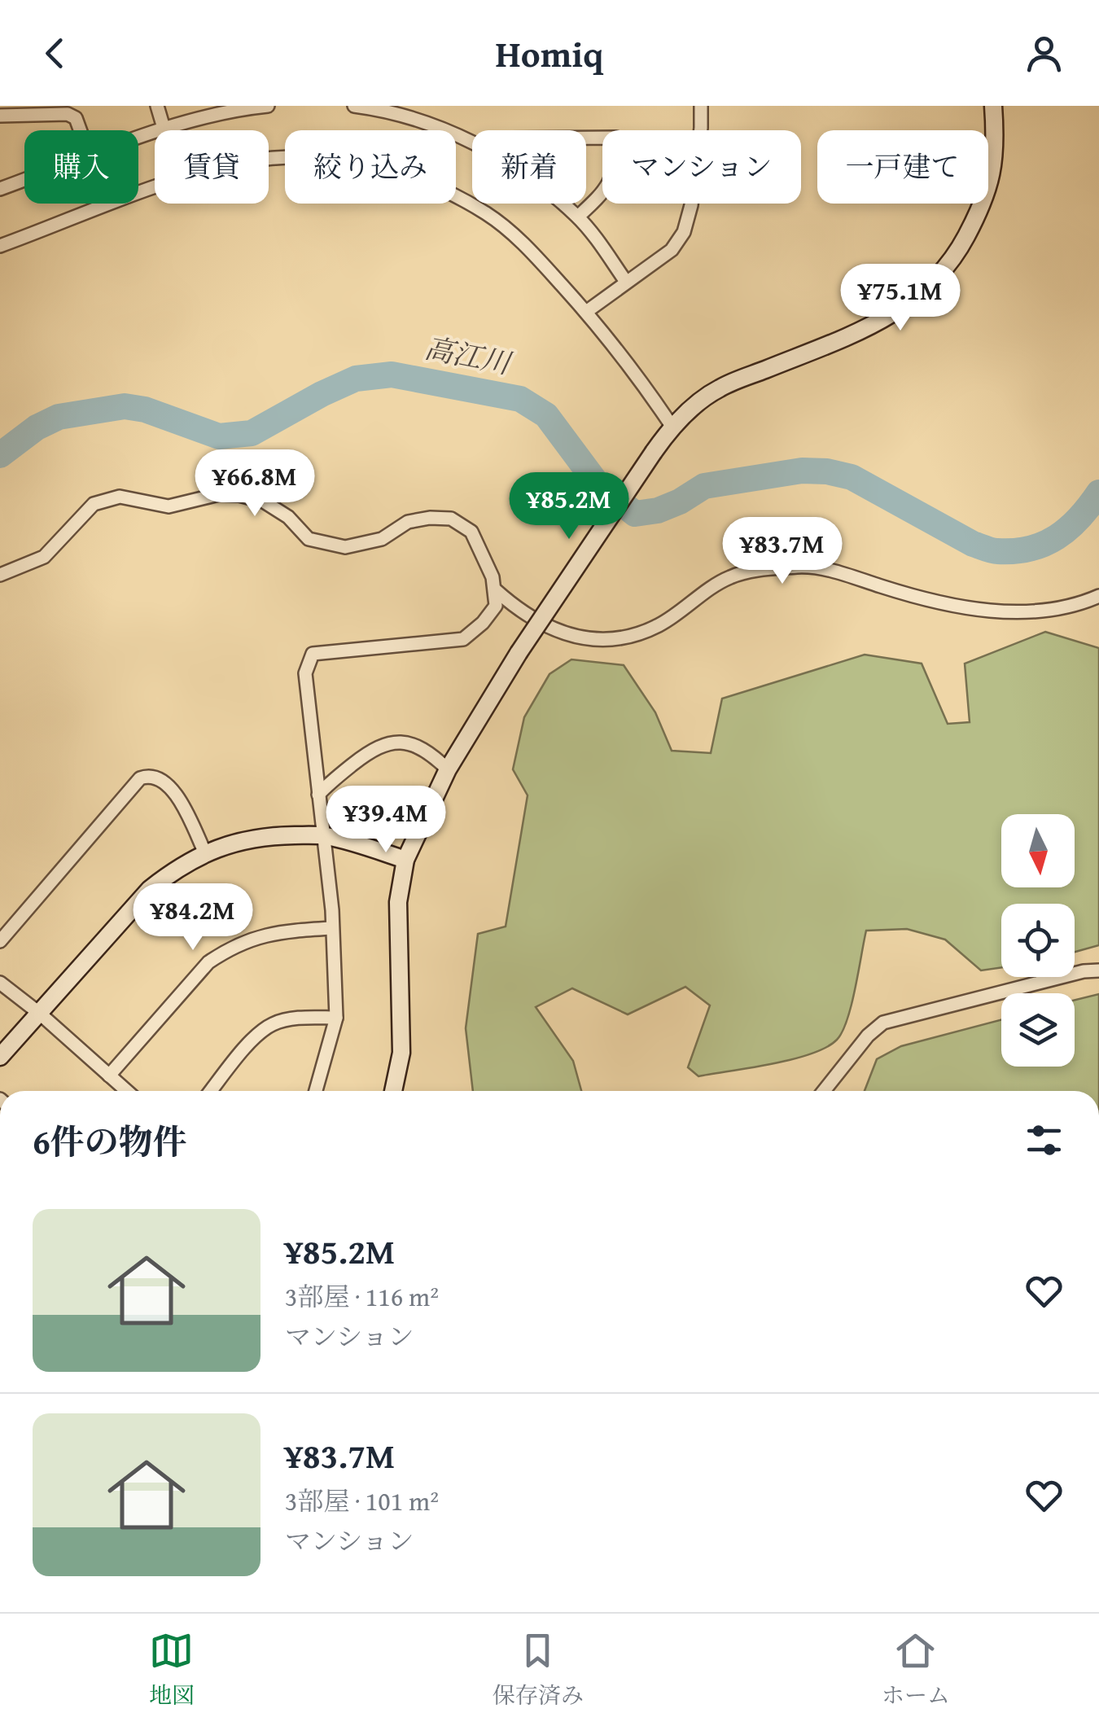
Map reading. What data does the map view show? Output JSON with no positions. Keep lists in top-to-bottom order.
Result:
{
  "water": ["高江川"],
  "north": "bottom",
  "page": {
    "header": "Homiq",
    "chip": [
      "購入",
      "賃貸",
      "絞り込み",
      "新着",
      "マンション",
      "一戸建て"
    ],
    "price": [
      "¥75.1M",
      "¥66.8M",
      "¥85.2M",
      "¥83.7M",
      "¥39.4M",
      "¥84.2M"
    ],
    "heading": "6件の物件",
    "list": [
      {
        "name": "¥85.2M",
        "note": "3部屋 · 116 m² · マンション"
      },
      {
        "name": "¥83.7M",
        "note": "3部屋 · 101 m² · マンション"
      }
    ],
    "tabs": ["地図", "保存済み", "ホーム"]
  }
}
